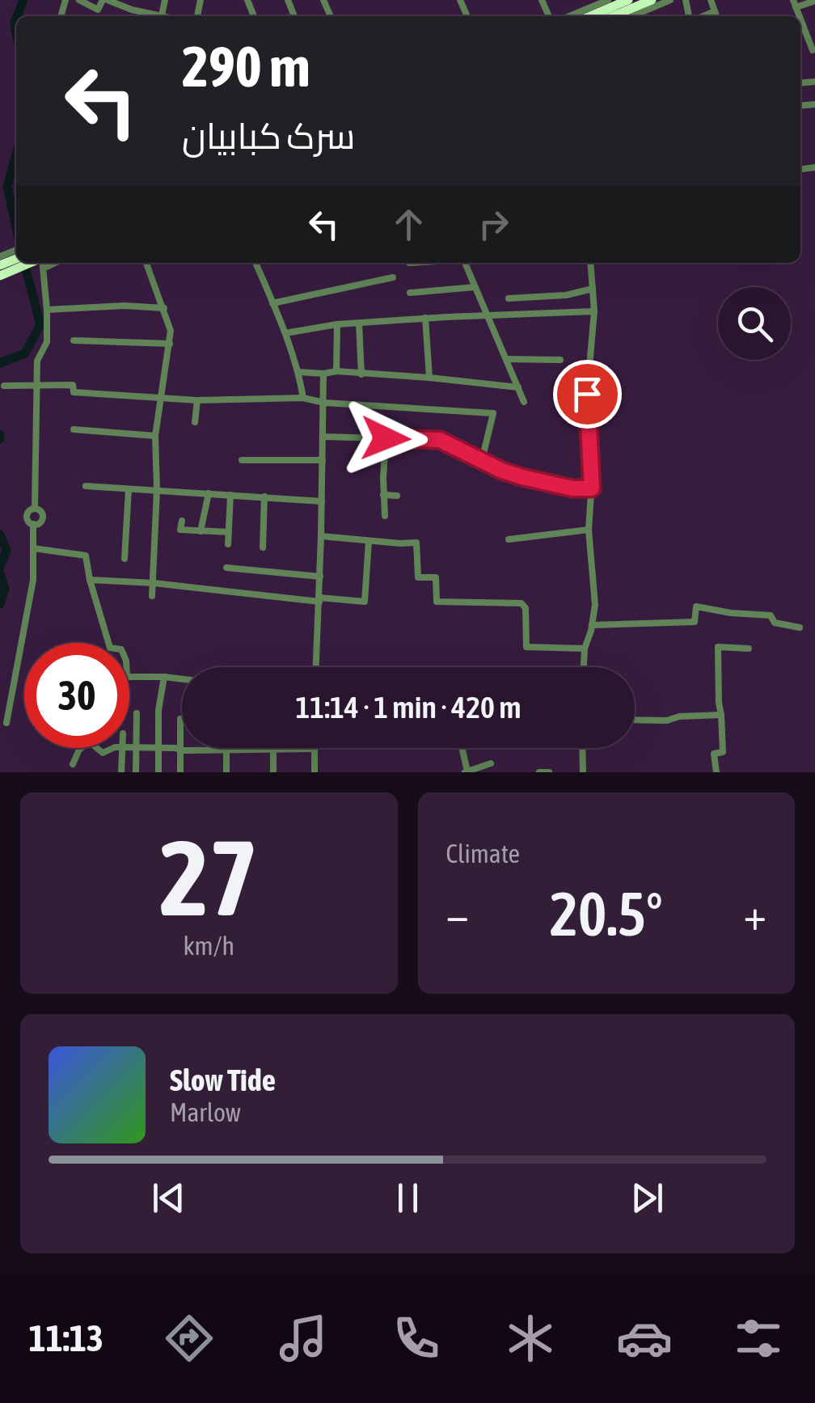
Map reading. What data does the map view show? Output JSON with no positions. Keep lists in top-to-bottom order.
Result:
{
  "page": {
    "turn": ["290 m", "سرک کبابیان"],
    "limit": "30",
    "trip": "11:14 · 1 min · 420 m",
    "tile": [
      ["27", "km/h"],
      "Climate"
    ],
    "heat": ["−", "20.5°", "+"],
    "song": ["Slow Tide", "Marlow"],
    "tabs": "11:13"
  }
}
